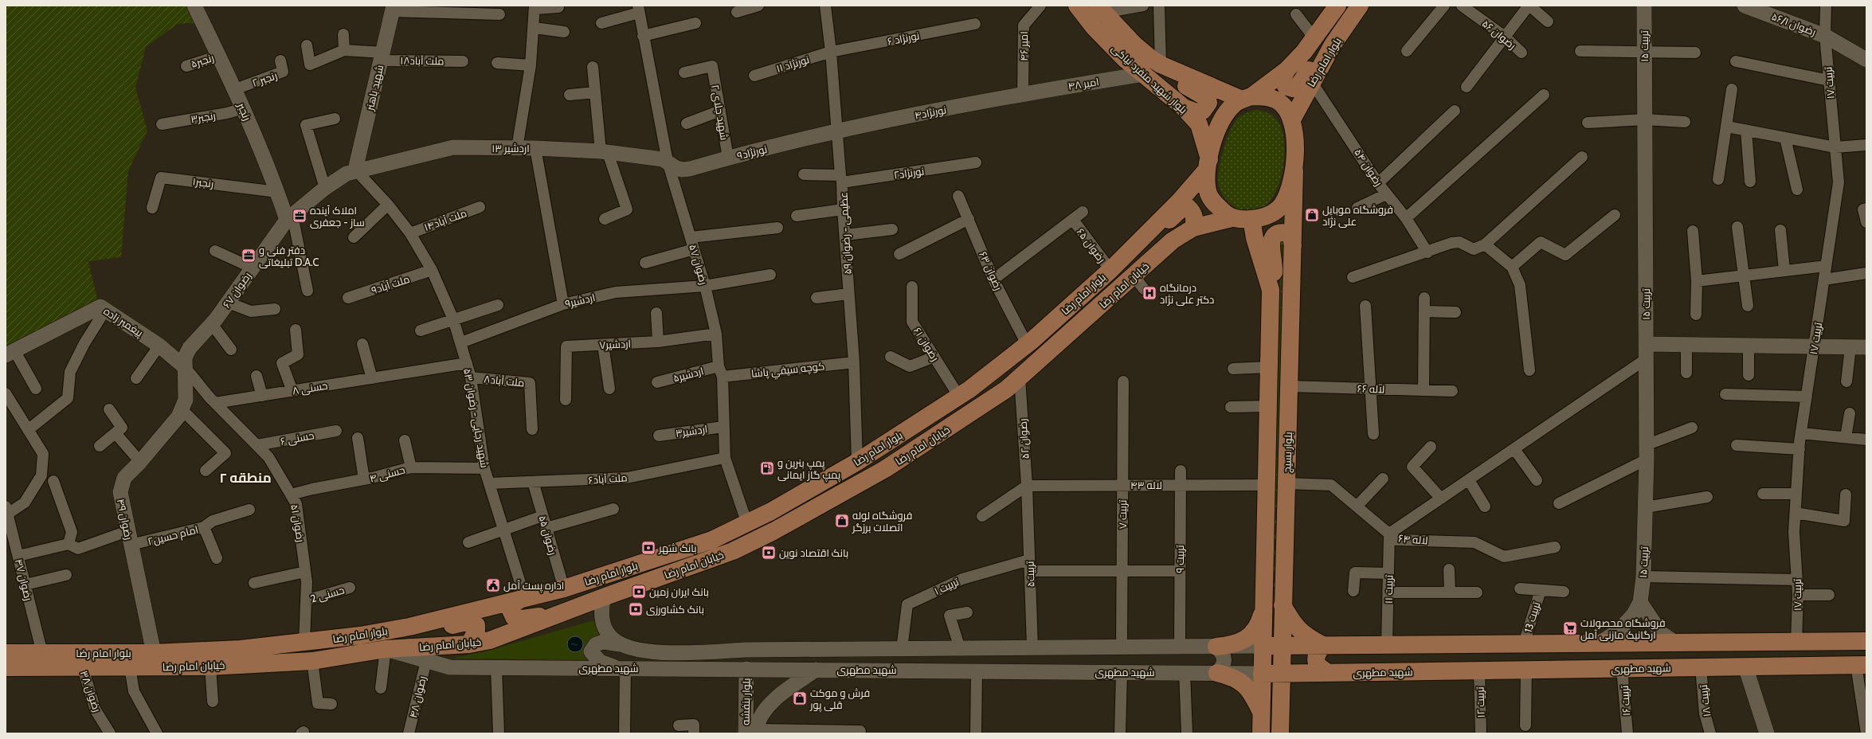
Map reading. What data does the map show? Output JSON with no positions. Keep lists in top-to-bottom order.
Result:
{
  "streets": {
    "main road": [
      "بلوار امام رضا",
      "بلوار شهید منفرد نیاکی",
      "خیابان امام رضا",
      "بلوار بسیج",
      "شهید مطهری"
    ],
    "street": [
      "رضوان ۵۶/۱",
      "رضوان ۵۶",
      "نورنژاد ۶",
      "امیر ۴۶",
      "تربیت ۱۵",
      "رنجبر۵",
      "ملت آباد۱۸",
      "نورنژاد ۱۱",
      "رنجبر ۲",
      "تربیت ۱۷",
      "امیر ۴۸",
      "شهید باهنر",
      "رنجبر",
      "شهید جلای ۲",
      "نورنژاد۴",
      "رنجبر۳",
      "اردشیر ۱۳",
      "نورنژاد۹",
      "رضوان ۵۴",
      "نورنژاد۲",
      "رنجبر۱",
      "ملت آباد۱۴",
      "عظیمی - رضوان ۵۹",
      "رضوان ۶۵",
      "رضوان ۵۷",
      "رضوان ۶۳",
      "ملت آباد۹",
      "رضوان ۶۷",
      "اردشیر۹",
      "پیغمبر زاده",
      "اردشیر۷",
      "رضوان ۶۱",
      "كوچه سيفي پاشا",
      "اردشیر۵",
      "ملت آباد۸",
      "حسنی ۸",
      "لاله ۶۶",
      "شهید رجایی - رضوان ۵۳",
      "اردشیر۳",
      "حسنی ۶",
      "رضوان ۵۲",
      "حسنی ۴",
      "ملت آباد۶",
      "لاله ۴۳",
      "تربیت ۷",
      "رضوان ۴۹",
      "رضوان ۵۱",
      "امام حسین۲",
      "رضوان ۵۵",
      "لاله ۶۴",
      "تربیت ۹",
      "تربیت۵",
      "رضوان ۴۷",
      "تربیت ۱",
      "تربیت ۱۱",
      "حسنی 2",
      "تربیت 13",
      "رضوان ۳۸",
      "رضوان ۴۸",
      "تربیت ۱۶",
      "تربیت ۱۸",
      "بلوار بنفشه",
      "تربیت ۱۲"
    ]
  },
  "crossings": [
    ["رضوان ۵۶/۱", "تربیت ۱۷"],
    ["نورنژاد ۶", "نورنژاد ۱۱"],
    ["نورنژاد ۶", "عظیمی - رضوان ۵۹"],
    ["امیر ۴۶", "امیر ۴۸"],
    ["امیر ۴۶", "نورنژاد۴"],
    ["تربیت ۱۵", "شهید مطهری"],
    ["رنجبر۵", "رنجبر"],
    ["ملت آباد۱۸", "شهید باهنر"],
    ["بلوار امام رضا", "بلوار شهید منفرد نیاکی"],
    ["بلوار امام رضا", "رضوان ۵۴"],
    ["بلوار امام رضا", "عظیمی - رضوان ۵۹"],
    ["بلوار امام رضا", "رضوان ۶۵"],
    ["بلوار امام رضا", "رضوان ۵۷"],
    ["بلوار امام رضا", "رضوان ۶۳"],
    ["بلوار امام رضا", "خیابان امام رضا"],
    ["بلوار امام رضا", "رضوان ۶۱"],
    ["بلوار امام رضا", "شهید رجایی - رضوان ۵۳"],
    ["بلوار امام رضا", "بلوار بسیج"],
    ["بلوار امام رضا", "رضوان ۴۹"],
    ["بلوار امام رضا", "رضوان ۵۱"],
    ["بلوار امام رضا", "رضوان ۵۵"],
    ["بلوار امام رضا", "رضوان ۴۷"],
    ["نورنژاد ۱۱", "عظیمی - رضوان ۵۹"],
    ["رنجبر ۲", "رنجبر"],
    ["بلوار شهید منفرد نیاکی", "امیر ۴۸"],
    ["بلوار شهید منفرد نیاکی", "خیابان امام رضا"],
    ["بلوار شهید منفرد نیاکی", "بلوار بسیج"],
    ["تربیت ۱۷", "شهید مطهری"],
    ["امیر ۴۸", "نورنژاد۴"],
    ["شهید باهنر", "اردشیر ۱۳"],
    ["شهید باهنر", "رضوان ۶۷"],
    ["شهید باهنر", "شهید رجایی - رضوان ۵۳"],
    ["رنجبر", "رنجبر۳"],
    ["رنجبر", "رنجبر۱"],
    ["رنجبر", "رضوان ۶۷"],
    ["شهید جلای ۲", "نورنژاد۹"],
    ["نورنژاد۴", "نورنژاد۹"],
    ["نورنژاد۴", "عظیمی - رضوان ۵۹"],
    ["اردشیر ۱۳", "نورنژاد۹"],
    ["اردشیر ۱۳", "رضوان ۵۷"],
    ["اردشیر ۱۳", "رضوان ۶۷"],
    ["اردشیر ۱۳", "شهید رجایی - رضوان ۵۳"],
    ["نورنژاد۹", "عظیمی - رضوان ۵۹"],
    ["نورنژاد۹", "رضوان ۵۷"],
    ["نورنژاد۲", "عظیمی - رضوان ۵۹"],
    ["ملت آباد۱۴", "شهید رجایی - رضوان ۵۳"],
    ["عظیمی - رضوان ۵۹", "كوچه سيفي پاشا"],
    ["رضوان ۵۷", "اردشیر۹"],
    ["رضوان ۵۷", "اردشیر۷"],
    ["رضوان ۵۷", "كوچه سيفي پاشا"],
    ["رضوان ۵۷", "اردشیر۵"],
    ["رضوان ۵۷", "اردشیر۳"],
    ["رضوان ۵۷", "ملت آباد۶"],
    ["ملت آباد۹", "شهید رجایی - رضوان ۵۳"],
    ["خیابان امام رضا", "رضوان ۵۲"],
    ["خیابان امام رضا", "بلوار بسیج"],
    ["خیابان امام رضا", "شهید مطهری"],
    ["خیابان امام رضا", "رضوان ۳۸"],
    ["رضوان ۶۷", "پیغمبر زاده"],
    ["رضوان ۶۷", "شهید رجایی - رضوان ۵۳"],
    ["رضوان ۶۷", "رضوان ۴۹"],
    ["رضوان ۶۷", "رضوان ۵۱"],
    ["اردشیر۹", "شهید رجایی - رضوان ۵۳"],
    ["پیغمبر زاده", "رضوان ۴۹"],
    ["پیغمبر زاده", "رضوان ۵۱"],
    ["ملت آباد۸", "شهید رجایی - رضوان ۵۳"],
    ["حسنی ۸", "شهید رجایی - رضوان ۵۳"],
    ["حسنی ۸", "رضوان ۵۱"],
    ["لاله ۶۶", "بلوار بسیج"],
    ["شهید رجایی - رضوان ۵۳", "حسنی ۴"],
    ["شهید رجایی - رضوان ۵۳", "ملت آباد۶"],
    ["حسنی ۶", "رضوان ۵۱"],
    ["رضوان ۵۲", "لاله ۴۳"],
    ["رضوان ۵۲", "تربیت۵"],
    ["بلوار بسیج", "لاله ۴۳"],
    ["بلوار بسیج", "لاله ۶۴"],
    ["بلوار بسیج", "شهید مطهری"],
    ["حسنی ۴", "رضوان ۵۱"],
    ["ملت آباد۶", "رضوان ۵۵"],
    ["لاله ۴۳", "تربیت ۷"],
    ["لاله ۴۳", "تربیت ۹"],
    ["تربیت ۷", "شهید مطهری"],
    ["رضوان ۴۹", "رضوان ۵۱"],
    ["رضوان ۴۹", "امام حسین۲"],
    ["رضوان ۵۱", "حسنی 2"],
    ["لاله ۶۴", "تربیت ۱۱"],
    ["تربیت ۹", "شهید مطهری"],
    ["تربیت۵", "تربیت ۱"],
    ["تربیت۵", "شهید مطهری"],
    ["تربیت ۱", "شهید مطهری"],
    ["تربیت ۱۱", "شهید مطهری"],
    ["تربیت 13", "شهید مطهری"],
    ["شهید مطهری", "رضوان ۴۸"],
    ["شهید مطهری", "تربیت ۱۶"],
    ["شهید مطهری", "تربیت ۱۸"],
    ["شهید مطهری", "بلوار بنفشه"],
    ["شهید مطهری", "تربیت ۱۲"]
  ],
  "districts": ["منطقه ۲"],
  "places": {
    "shop": ["فروشگاه موبایل علی نژاد", "فروشگاه لوله اتصلات برزگر", "فرش و موکت قلی پور"],
    "office": ["املاک آینده ساز - جعفری", "دفتر فنی و تبلیغاتی D.A.C"],
    "hospital": ["درمانگاه دکتر علی نژاد"],
    "fuel station": ["پمپ بنرین و پمپ گاز ایمانی"],
    "bank": [
      "بانک شهر",
      "بانک اقتصاد نوین",
      "بانک ایران زمین",
      "بانک کشاورزی"
    ],
    "public building": ["اداره پست آمل"],
    "supermarket": ["فروشگاه محصولات ارگانیک مازنی آمل"]
  }
}
